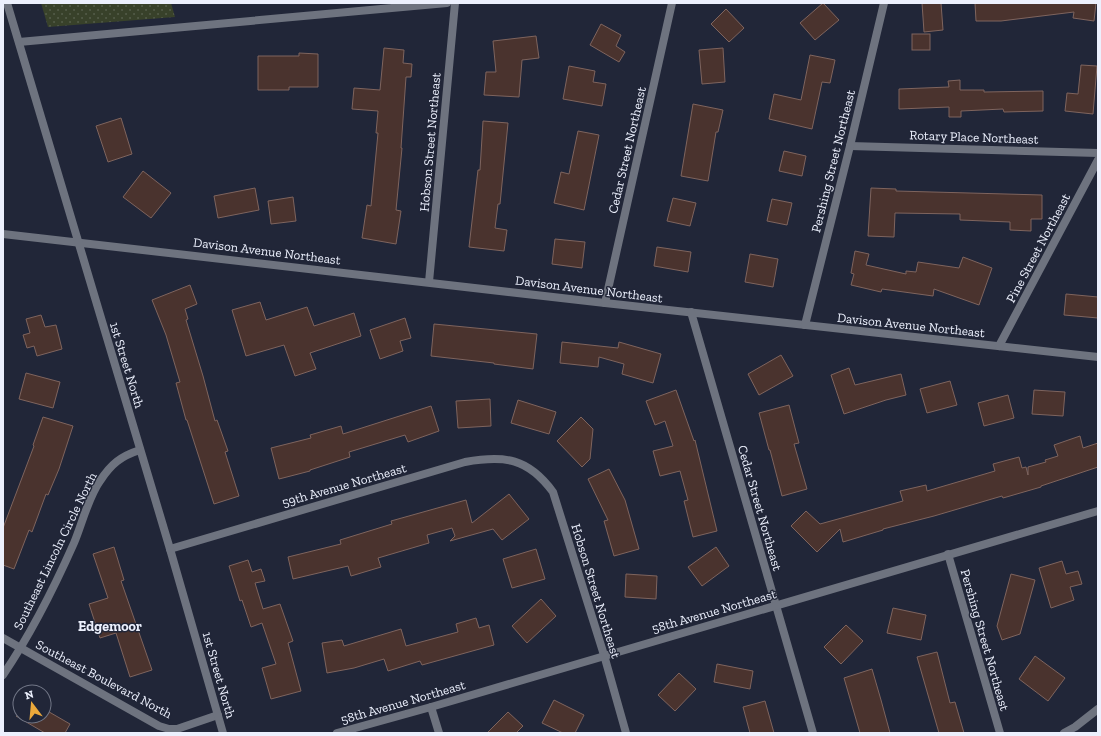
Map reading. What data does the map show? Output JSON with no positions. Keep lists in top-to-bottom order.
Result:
{
  "streets": {
    "street": [
      "Rotary Place Northeast",
      "Hobson Street Northeast",
      "Cedar Street Northeast",
      "Pershing Street Northeast",
      "Pine Street Northeast",
      "Davison Avenue Northeast",
      "1st Street North",
      "59th Avenue Northeast",
      "Southeast Lincoln Circle North",
      "58th Avenue Northeast",
      "Southeast Boulevard North"
    ]
  },
  "crossings": [
    ["Rotary Place Northeast", "Pershing Street Northeast"],
    ["Hobson Street Northeast", "Davison Avenue Northeast"],
    ["Hobson Street Northeast", "59th Avenue Northeast"],
    ["Hobson Street Northeast", "58th Avenue Northeast"],
    ["Cedar Street Northeast", "Davison Avenue Northeast"],
    ["Cedar Street Northeast", "58th Avenue Northeast"],
    ["Pershing Street Northeast", "Davison Avenue Northeast"],
    ["Pershing Street Northeast", "58th Avenue Northeast"],
    ["Pine Street Northeast", "Davison Avenue Northeast"],
    ["Davison Avenue Northeast", "1st Street North"],
    ["1st Street North", "59th Avenue Northeast"],
    ["1st Street North", "Southeast Lincoln Circle North"],
    ["1st Street North", "Southeast Boulevard North"],
    ["Southeast Lincoln Circle North", "Southeast Boulevard North"]
  ],
  "districts": ["Edgemoor"],
  "north": "top"
}
